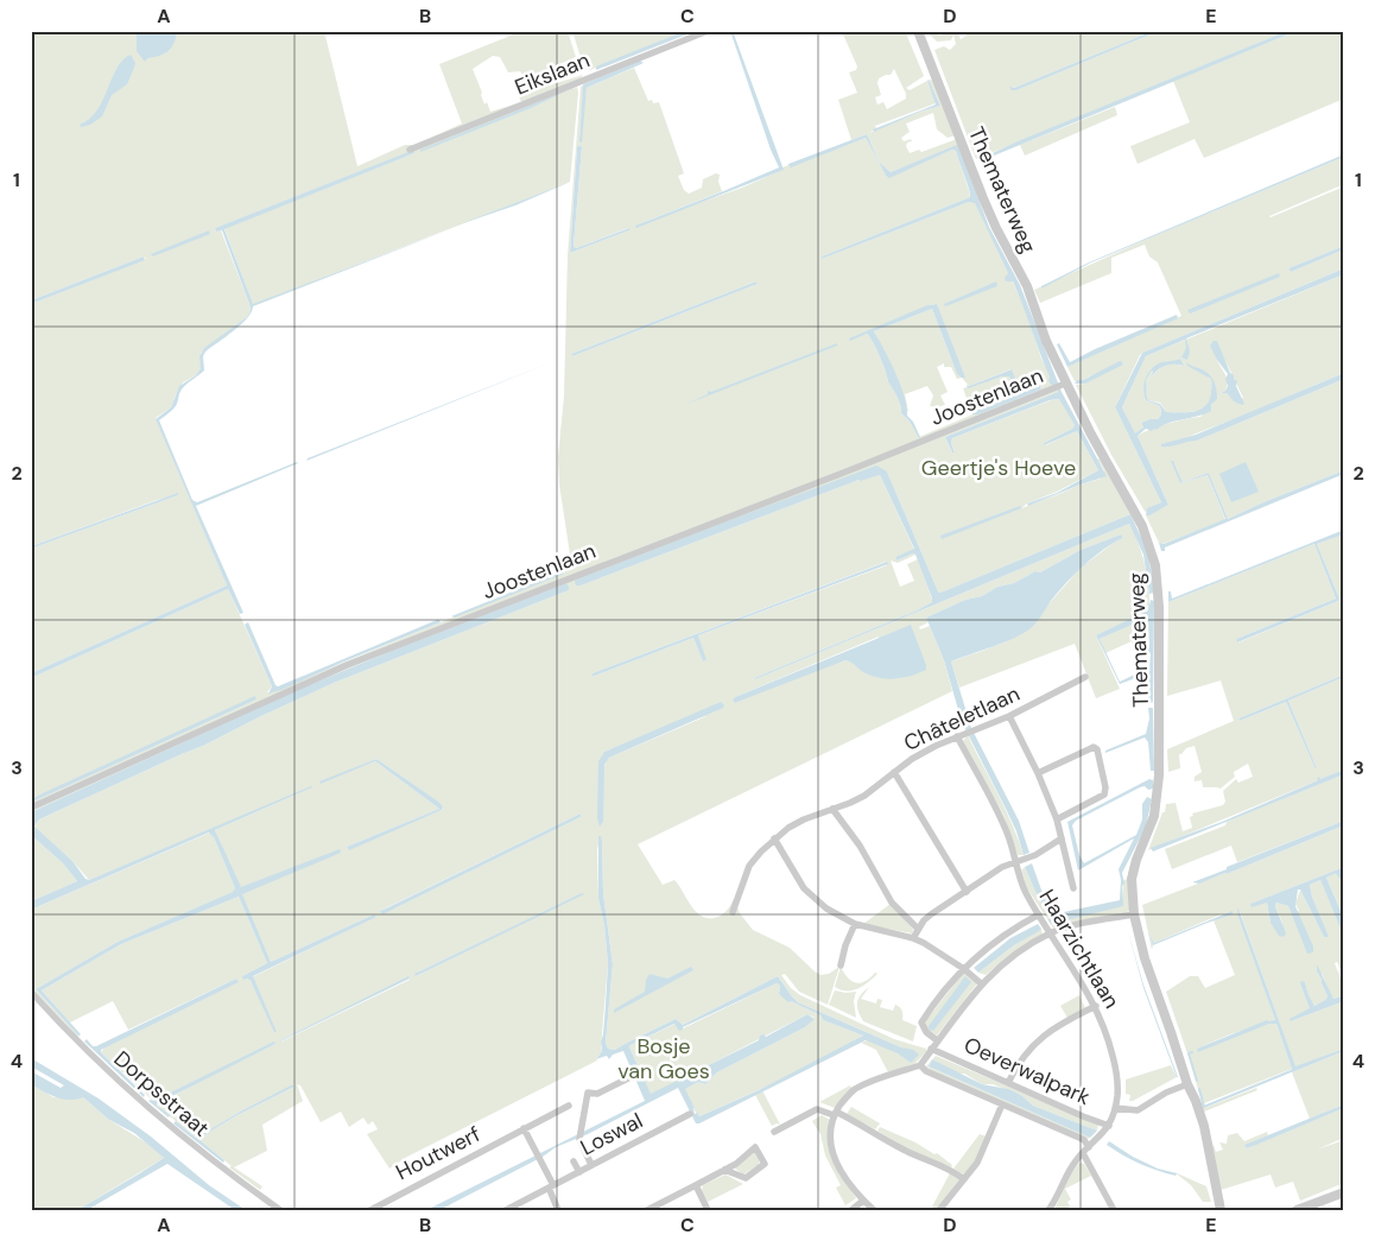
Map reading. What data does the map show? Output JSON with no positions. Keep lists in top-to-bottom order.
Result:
{
  "streets": {
    "street": [
      "Eikslaan",
      "Thematerweg",
      "Joostenlaan",
      "Châteletlaan",
      "Haarzichtlaan",
      "Oeverwalpark",
      "Dorpsstraat",
      "Loswal",
      "Houtwerf"
    ]
  },
  "crossings": [
    ["Thematerweg", "Joostenlaan"],
    ["Châteletlaan", "Haarzichtlaan"],
    ["Haarzichtlaan", "Oeverwalpark"]
  ],
  "parks": ["Geertje's Hoeve", "Bosje van Goes"],
  "grid": {
    "columns": [
      "A",
      "B",
      "C",
      "D",
      "E"
    ],
    "rows": [
      "1",
      "2",
      "3",
      "4"
    ]
  }
}
